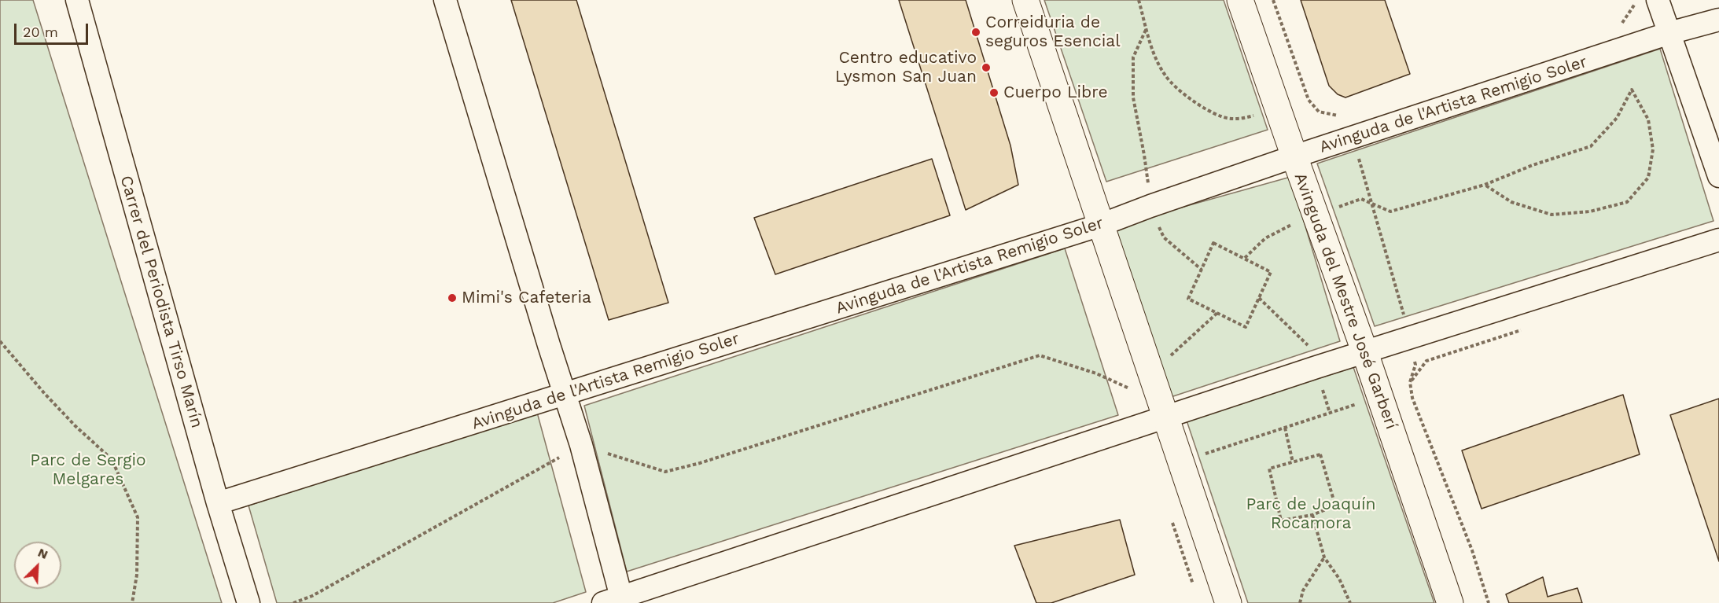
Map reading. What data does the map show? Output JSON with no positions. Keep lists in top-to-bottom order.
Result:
{
  "streets": {
    "street": ["Avinguda de l'Artista Remigio Soler", "Avinguda del Mestre José Garberí", "Carrer del Periodista Tirso Marín"]
  },
  "crossings": [
    ["Avinguda de l'Artista Remigio Soler", "Avinguda del Mestre José Garberí"],
    ["Avinguda de l'Artista Remigio Soler", "Carrer del Periodista Tirso Marín"]
  ],
  "parks": ["Parc de Sergio Melgares", "Parc de Joaquín Rocamora"],
  "places": [
    "Correiduria de seguros Esencial",
    "Centro educativo Lysmon San Juan",
    "Cuerpo Libre",
    "Mimi's Cafeteria"
  ],
  "scale_bar": "20 m",
  "north": "top right"
}
